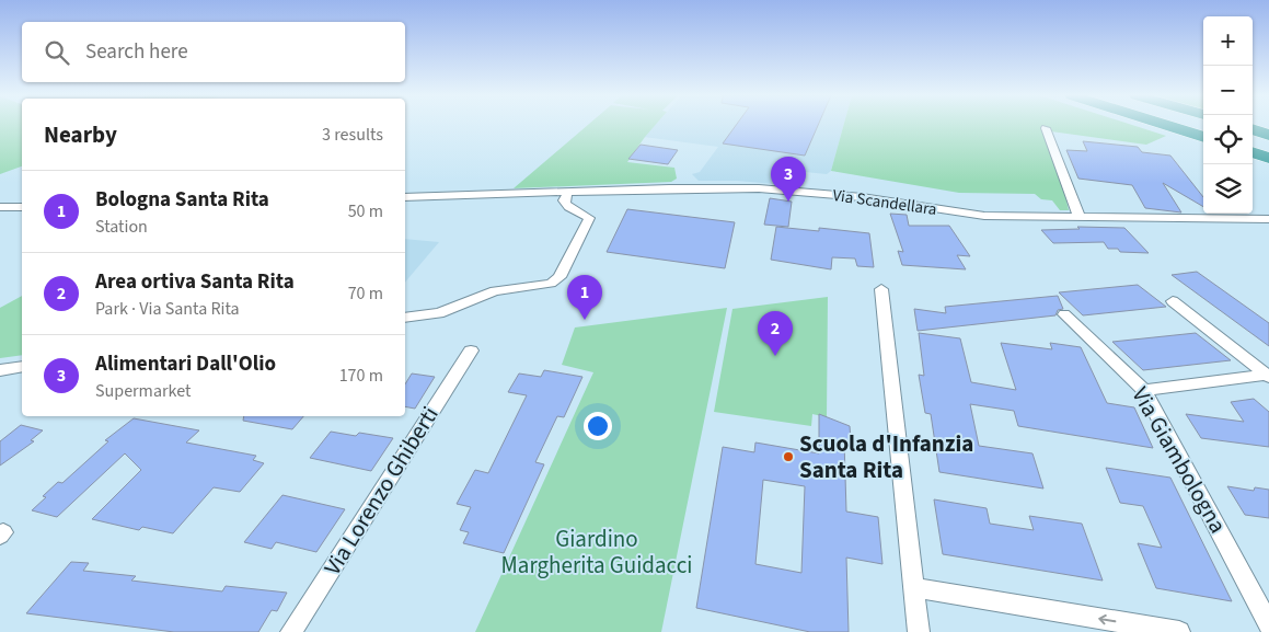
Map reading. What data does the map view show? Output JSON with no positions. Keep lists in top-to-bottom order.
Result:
{
  "streets": {
    "street": ["Via Scandellara", "Via Giambologna", "Via Lorenzo Ghiberti"]
  },
  "parks": ["Giardino Margherita Guidacci"],
  "places": ["Scuola d'Infanzia Santa Rita"],
  "page": {
    "map_buttons": ["+", "−"],
    "search": "Search here",
    "heading": ["Nearby", "3 results"],
    "pins": ["3", "1", "2"],
    "list": [
      {
        "mark": "1",
        "name": "Bologna Santa Rita",
        "note": "Station",
        "value": "50 m"
      },
      {
        "mark": "2",
        "name": "Area ortiva Santa Rita",
        "note": "Park · Via Santa Rita",
        "value": "70 m"
      },
      {
        "mark": "3",
        "name": "Alimentari Dall'Olio",
        "note": "Supermarket",
        "value": "170 m"
      }
    ]
  }
}
